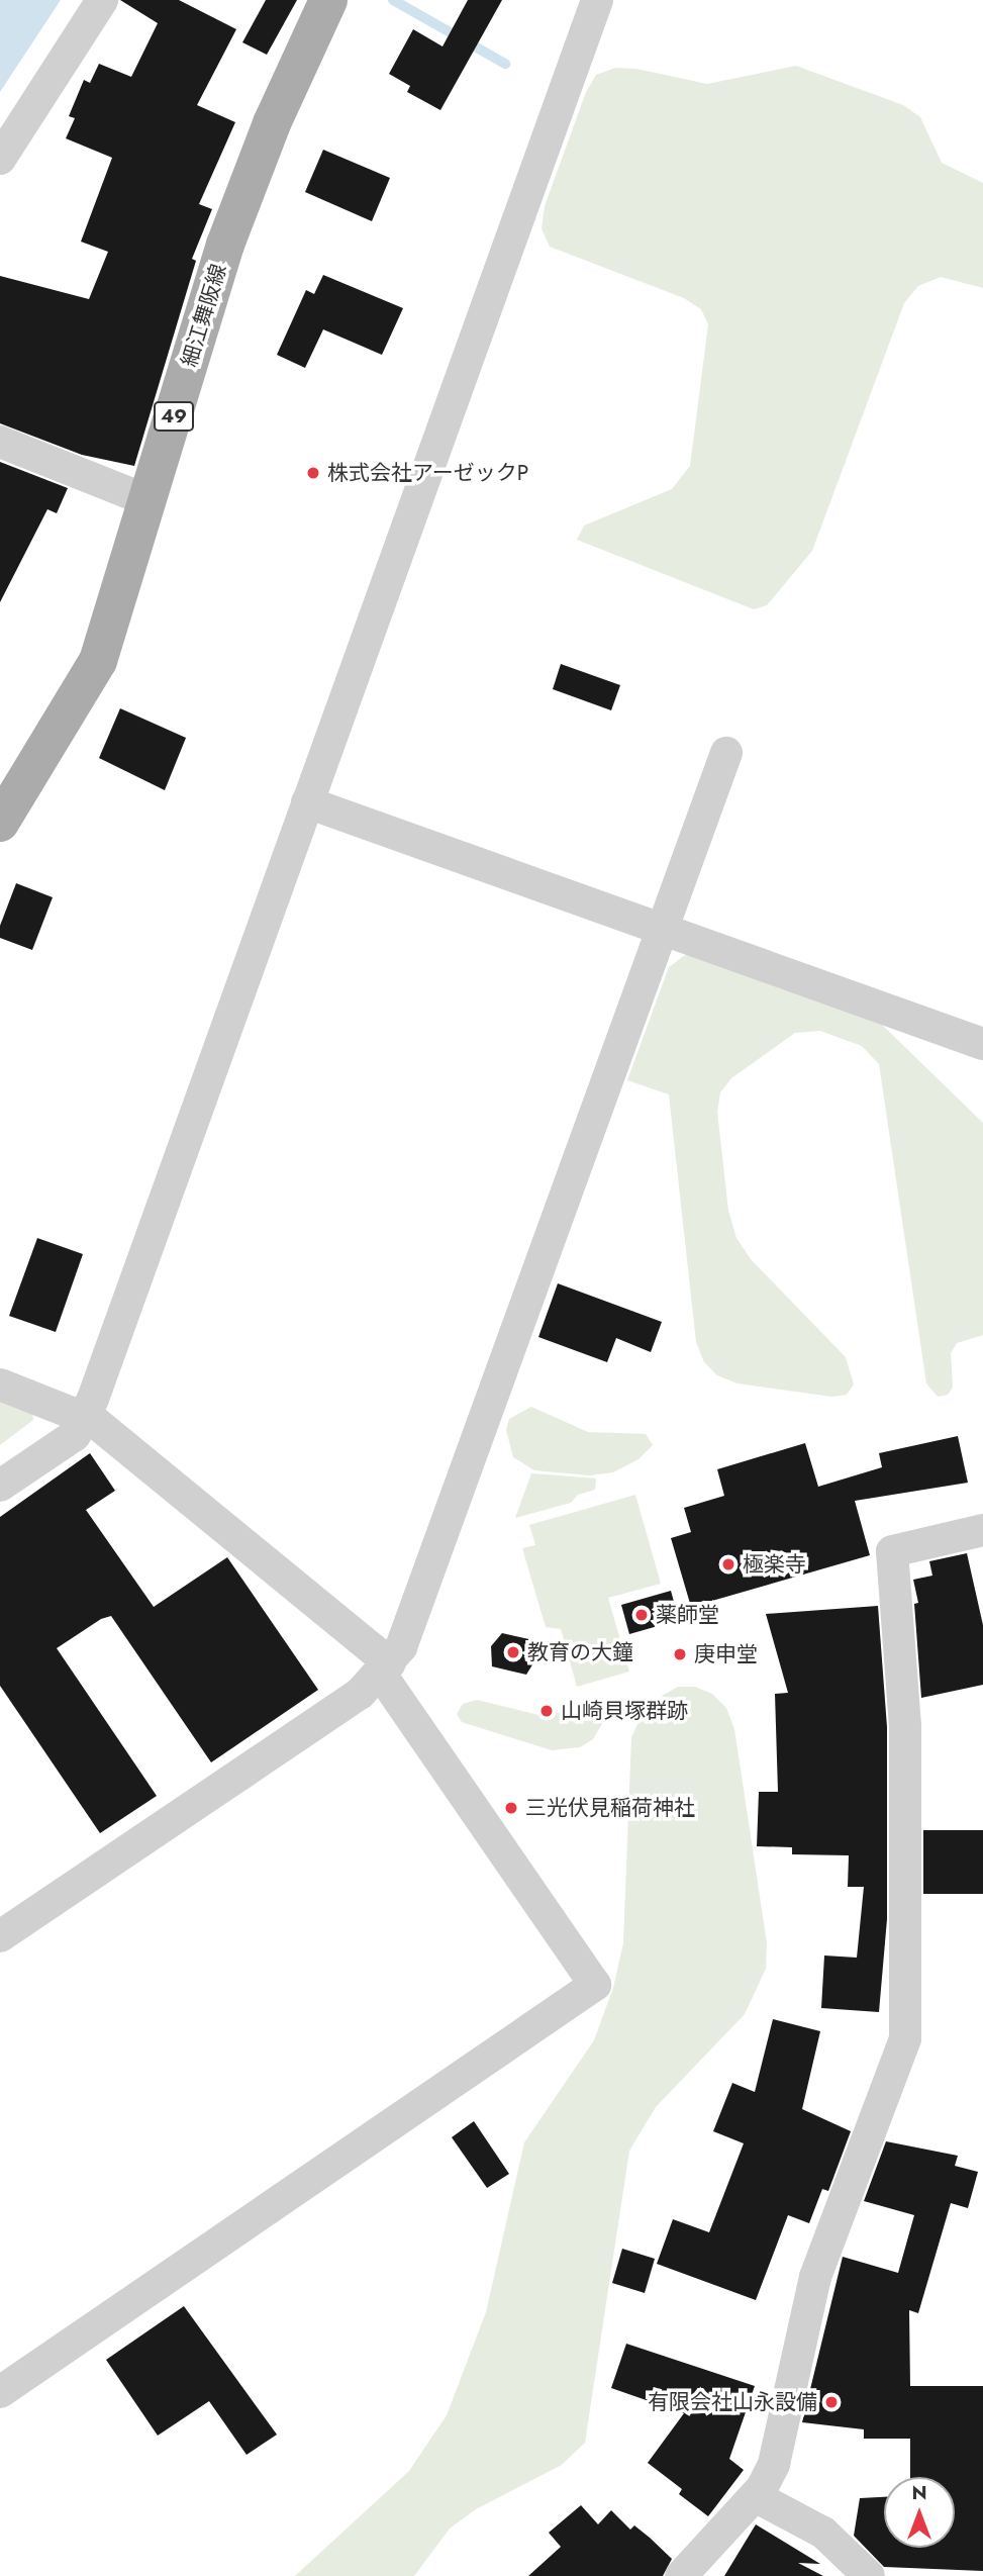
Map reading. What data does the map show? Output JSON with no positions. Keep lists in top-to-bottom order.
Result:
{
  "streets": {
    "main road": ["細江舞阪線", "49"]
  },
  "places": [
    "株式会社アーゼックP",
    "極楽寺",
    "薬師堂",
    "教育の大鐘",
    "庚申堂",
    "山崎貝塚群跡",
    "三光伏見稲荷神社",
    "有限会社山永設備"
  ],
  "north": "top"
}
